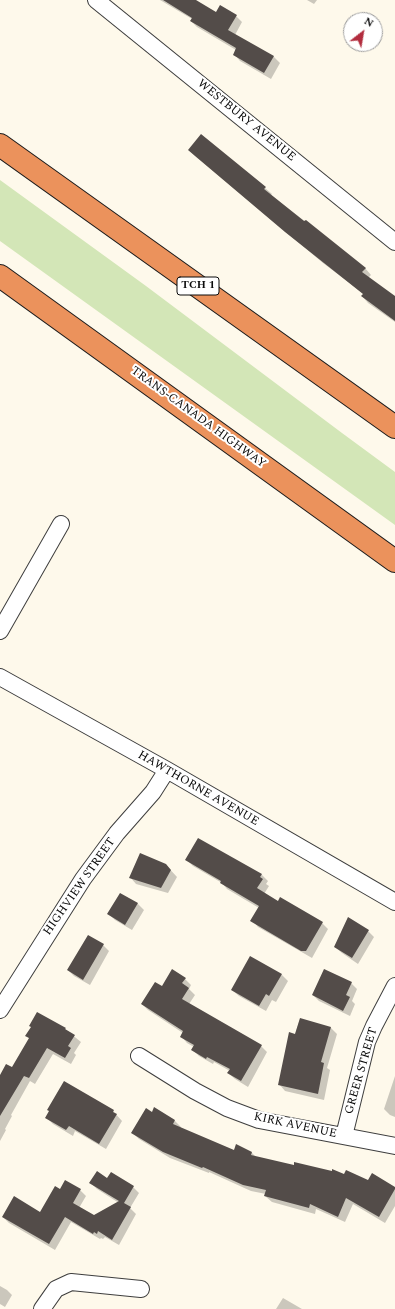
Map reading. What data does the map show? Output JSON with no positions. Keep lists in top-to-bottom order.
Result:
{
  "streets": {
    "highway": ["TCH 1", "TRANS-CANADA HIGHWAY"],
    "street": [
      "WESTBURY AVENUE",
      "HAWTHORNE AVENUE",
      "HIGHVIEW STREET",
      "GREER STREET",
      "KIRK AVENUE"
    ]
  },
  "crossings": [
    ["HAWTHORNE AVENUE", "HIGHVIEW STREET"],
    ["GREER STREET", "KIRK AVENUE"]
  ],
  "north": "top right"
}
